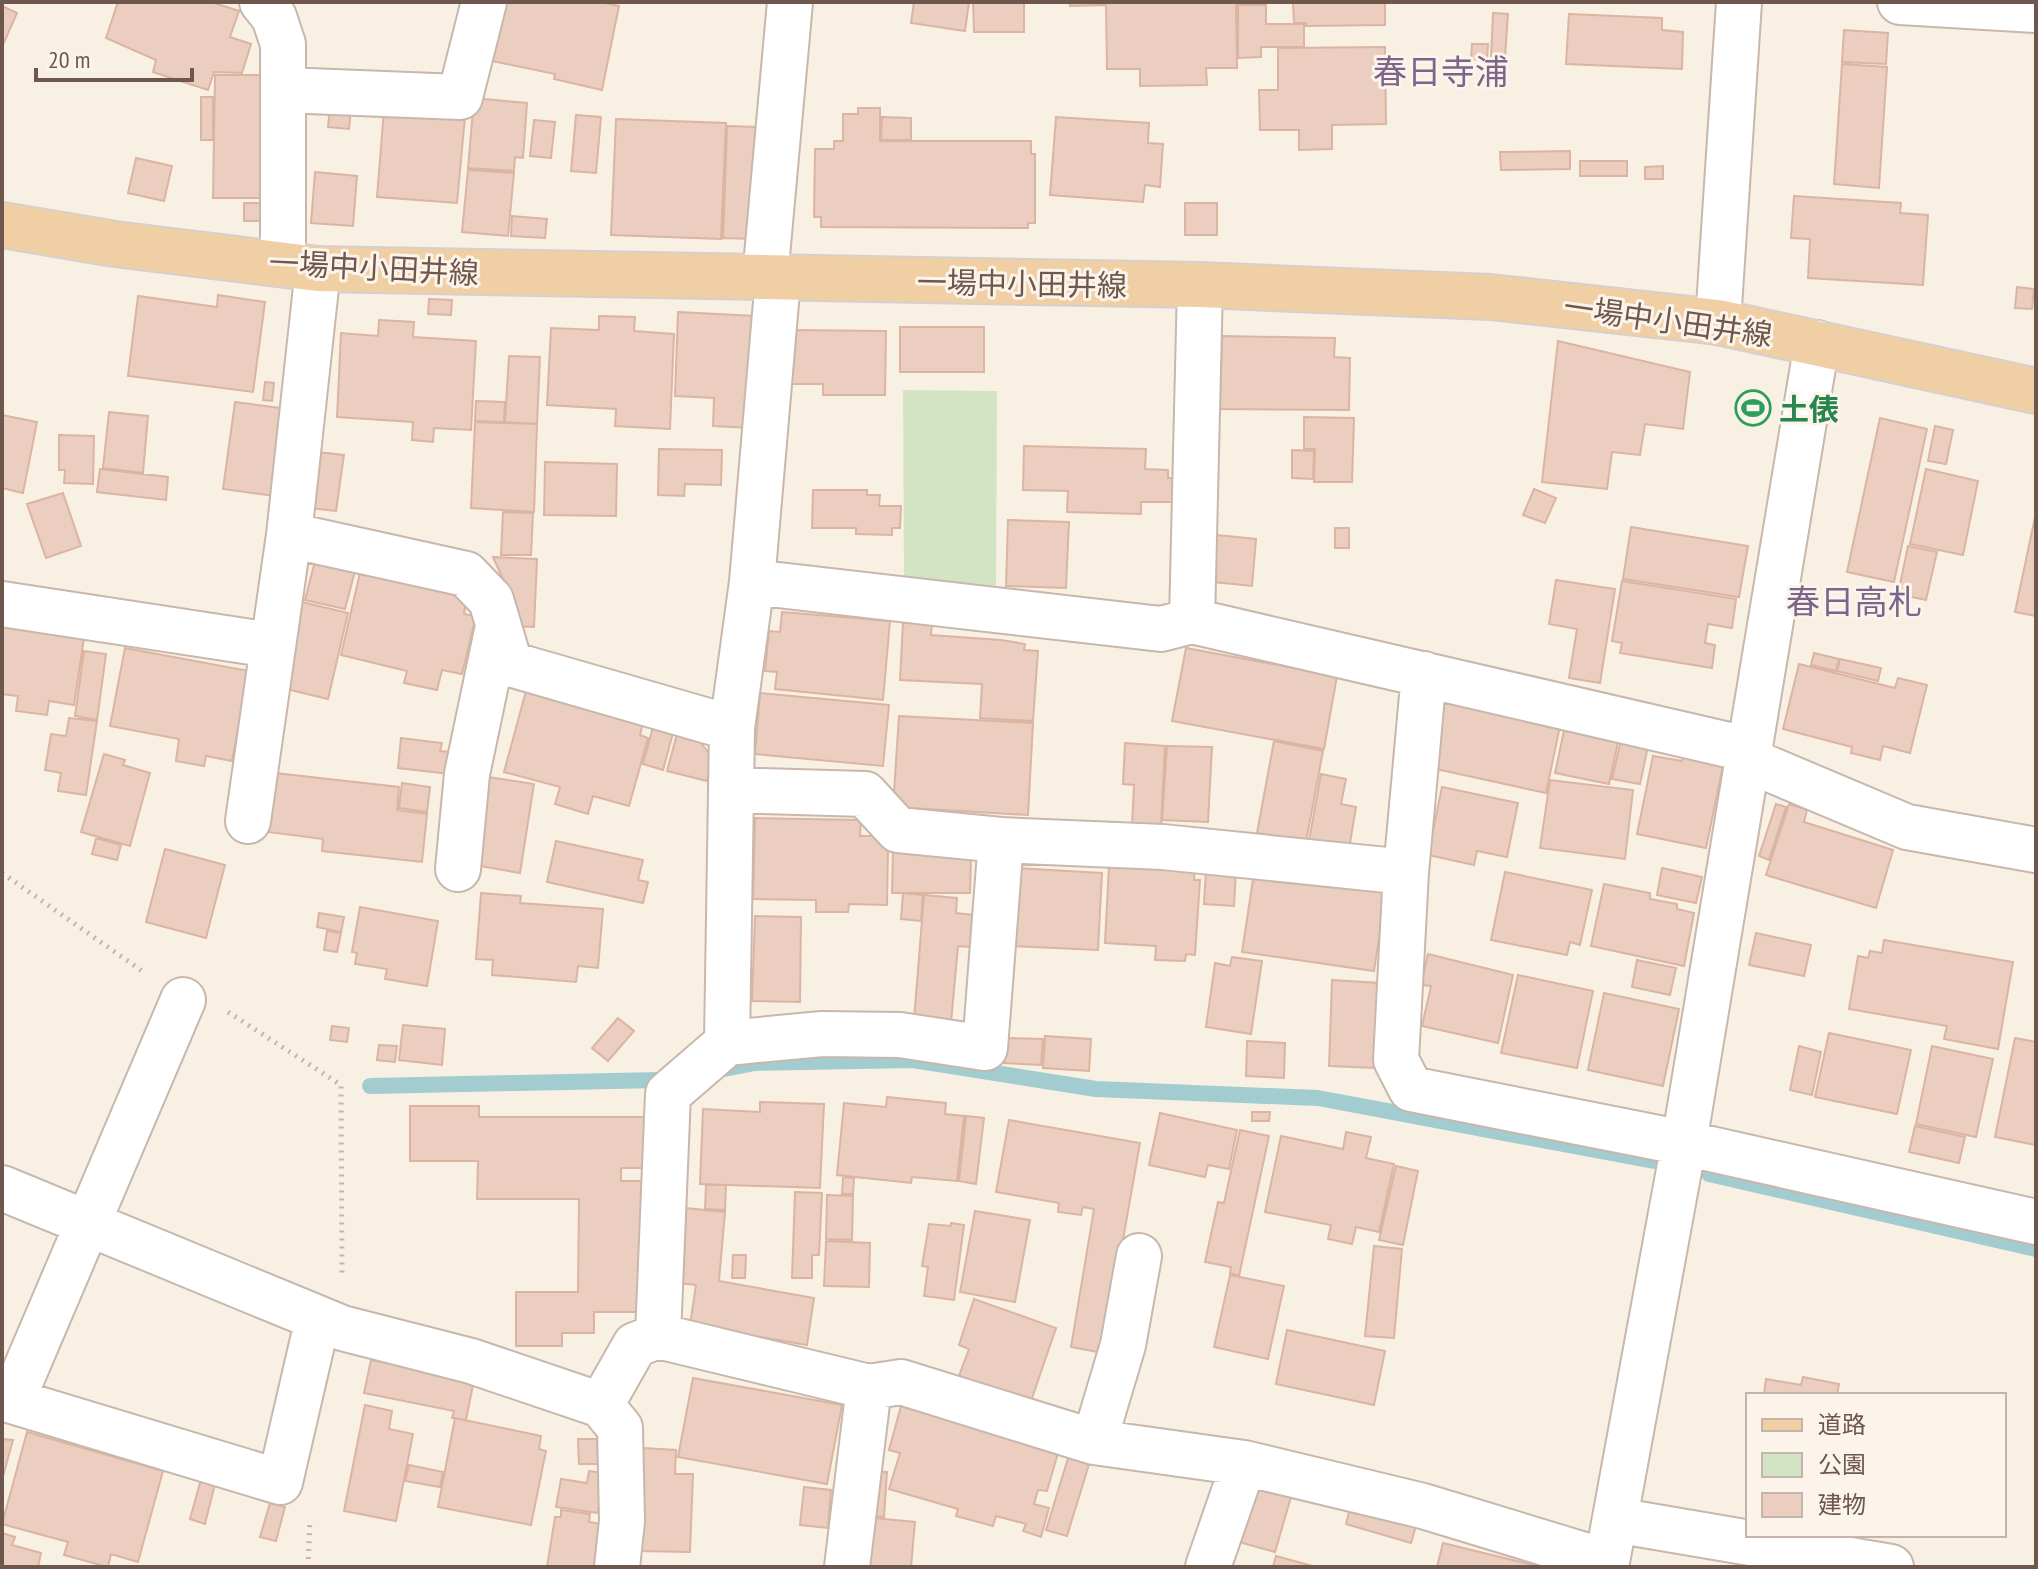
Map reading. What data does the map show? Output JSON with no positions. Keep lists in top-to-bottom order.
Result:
{
  "streets": {
    "main road": ["一場中小田井線"]
  },
  "districts": ["春日寺浦", "春日高札"],
  "places": {
    "sports": ["土俵"]
  },
  "legend": ["道路", "公園", "建物"],
  "scale_bar": "20 m"
}
